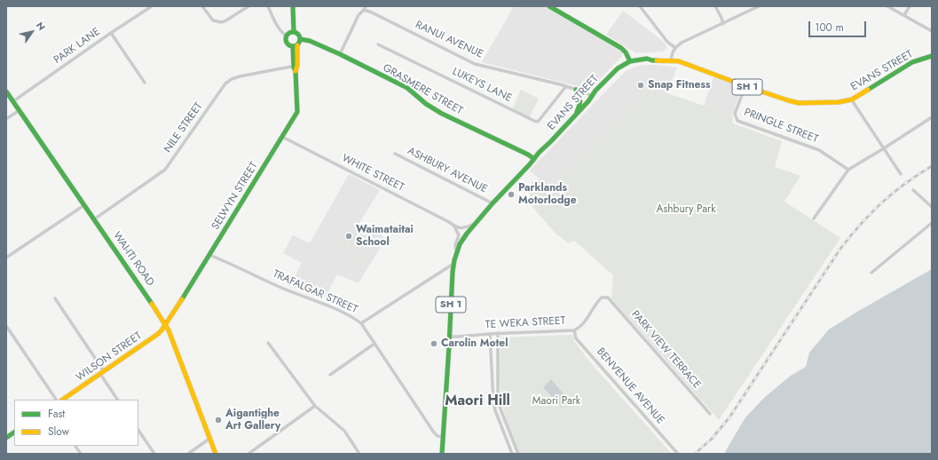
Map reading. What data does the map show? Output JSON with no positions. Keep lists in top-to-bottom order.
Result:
{
  "streets": {
    "main road": [
      "EVANS STREET",
      "SH 1",
      "GRASMERE STREET",
      "SELWYN STREET",
      "WAI-ITI ROAD",
      "WILSON STREET"
    ],
    "street": [
      "RANUI AVENUE",
      "PARK LANE",
      "LUKEYS LANE",
      "PRINGLE STREET",
      "NILE STREET",
      "ASHBURY AVENUE",
      "WHITE STREET",
      "TRAFALGAR STREET",
      "TE WEKA STREET",
      "PARK VIEW TERRACE",
      "BENVENUE AVENUE"
    ]
  },
  "crossings": [
    ["RANUI AVENUE", "EVANS STREET"],
    ["RANUI AVENUE", "LUKEYS LANE"],
    ["PARK LANE", "WAI-ITI ROAD"],
    ["EVANS STREET", "GRASMERE STREET"],
    ["EVANS STREET", "PRINGLE STREET"],
    ["EVANS STREET", "ASHBURY AVENUE"],
    ["EVANS STREET", "WHITE STREET"],
    ["EVANS STREET", "TRAFALGAR STREET"],
    ["EVANS STREET", "TE WEKA STREET"],
    ["GRASMERE STREET", "SELWYN STREET"],
    ["NILE STREET", "SELWYN STREET"],
    ["NILE STREET", "WAI-ITI ROAD"],
    ["WHITE STREET", "SELWYN STREET"],
    ["SELWYN STREET", "WAI-ITI ROAD"],
    ["SELWYN STREET", "TRAFALGAR STREET"],
    ["SELWYN STREET", "WILSON STREET"],
    ["WAI-ITI ROAD", "WILSON STREET"],
    ["TE WEKA STREET", "PARK VIEW TERRACE"],
    ["TE WEKA STREET", "BENVENUE AVENUE"]
  ],
  "districts": ["Maori Hill"],
  "parks": ["Ashbury Park", "Maori Park"],
  "places": [
    "Snap Fitness",
    "Parklands Motorlodge",
    "Waimataitai School",
    "Carolin Motel",
    "Aigantighe Art Gallery"
  ],
  "legend": ["Fast", "Slow"],
  "scale_bar": "100 m",
  "north": "top right"
}
